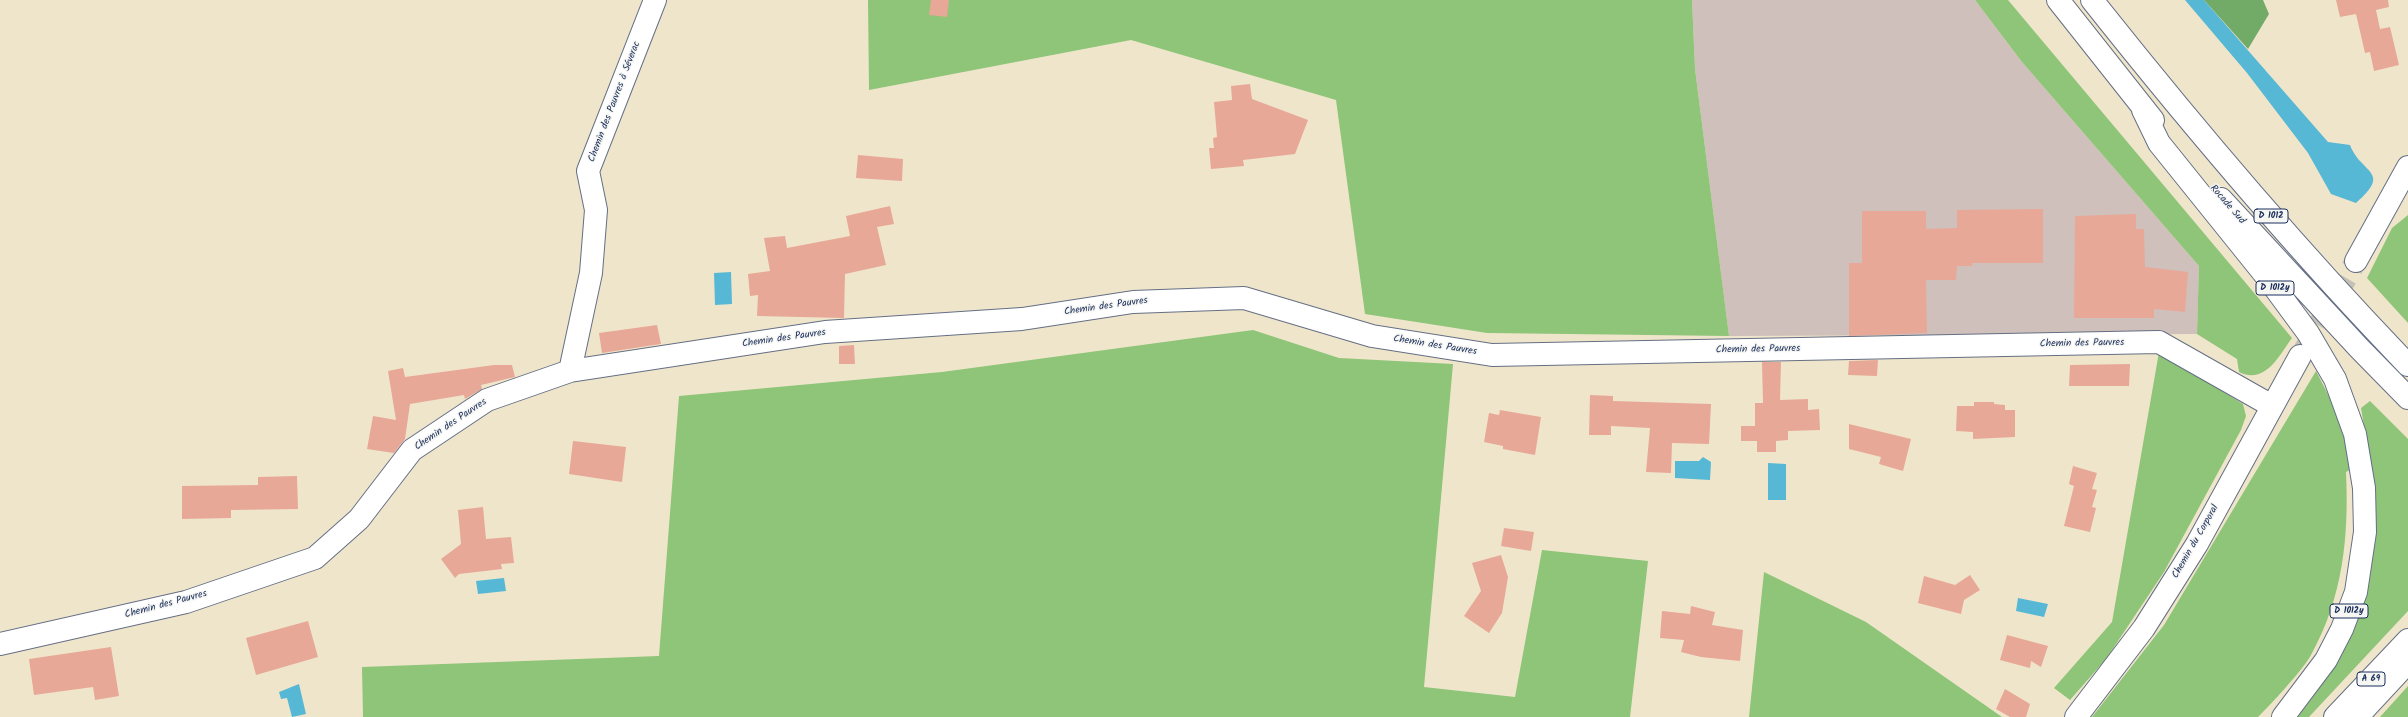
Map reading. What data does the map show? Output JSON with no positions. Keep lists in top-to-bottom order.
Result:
{
  "streets": {
    "main road": [
      "Chemin des Pauvres à Séverac",
      "Rocade Sud",
      "D 1012",
      "D 1012y",
      "Chemin des Pauvres",
      "Chemin du Corporal",
      "A 69"
    ]
  },
  "crossings": [
    ["Chemin des Pauvres à Séverac", "Chemin des Pauvres"],
    ["Rocade Sud", "D 1012y"],
    ["Chemin des Pauvres", "Chemin du Corporal"]
  ]
}
